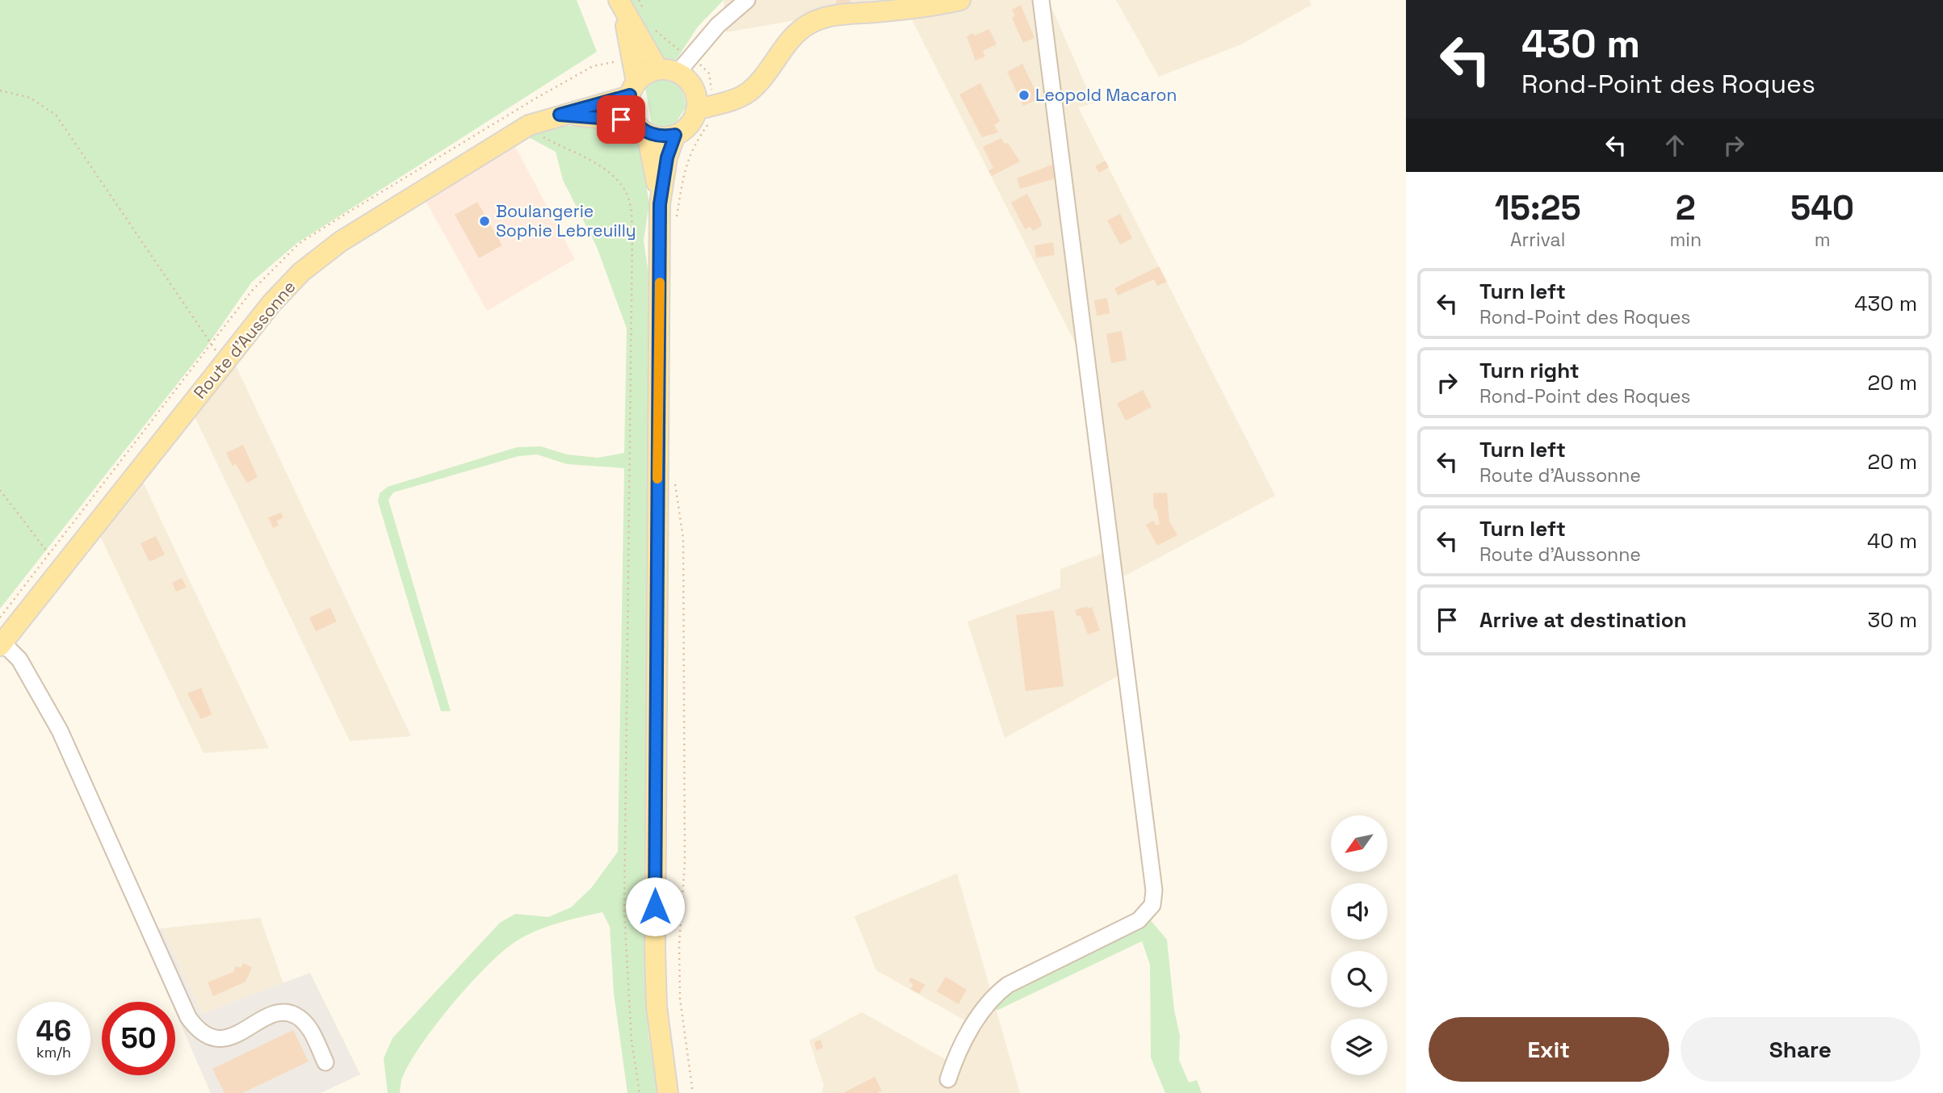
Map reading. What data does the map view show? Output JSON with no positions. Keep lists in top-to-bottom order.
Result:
{
  "streets": {
    "main road": ["Route d'Aussonne"]
  },
  "places": ["Leopold Macaron", "Boulangerie Sophie Lebreuilly"],
  "north": "bottom left",
  "page": {
    "turn": ["430 m", "Rond-Point des Roques"],
    "eta": [
      "15:25",
      "Arrival",
      "2",
      "min",
      "540",
      "m"
    ],
    "list": [
      {
        "name": "Turn left",
        "note": "Rond-Point des Roques",
        "value": "430 m"
      },
      {
        "name": "Turn right",
        "note": "Rond-Point des Roques",
        "value": "20 m"
      },
      {
        "name": "Turn left",
        "note": "Route d'Aussonne",
        "value": "20 m"
      },
      {
        "name": "Turn left",
        "note": "Route d'Aussonne",
        "value": "40 m"
      },
      {
        "name": "Arrive at destination",
        "value": "30 m"
      }
    ],
    "speed": "46 km/h",
    "limit": "50",
    "buttons": ["Exit", "Share"]
  }
}
